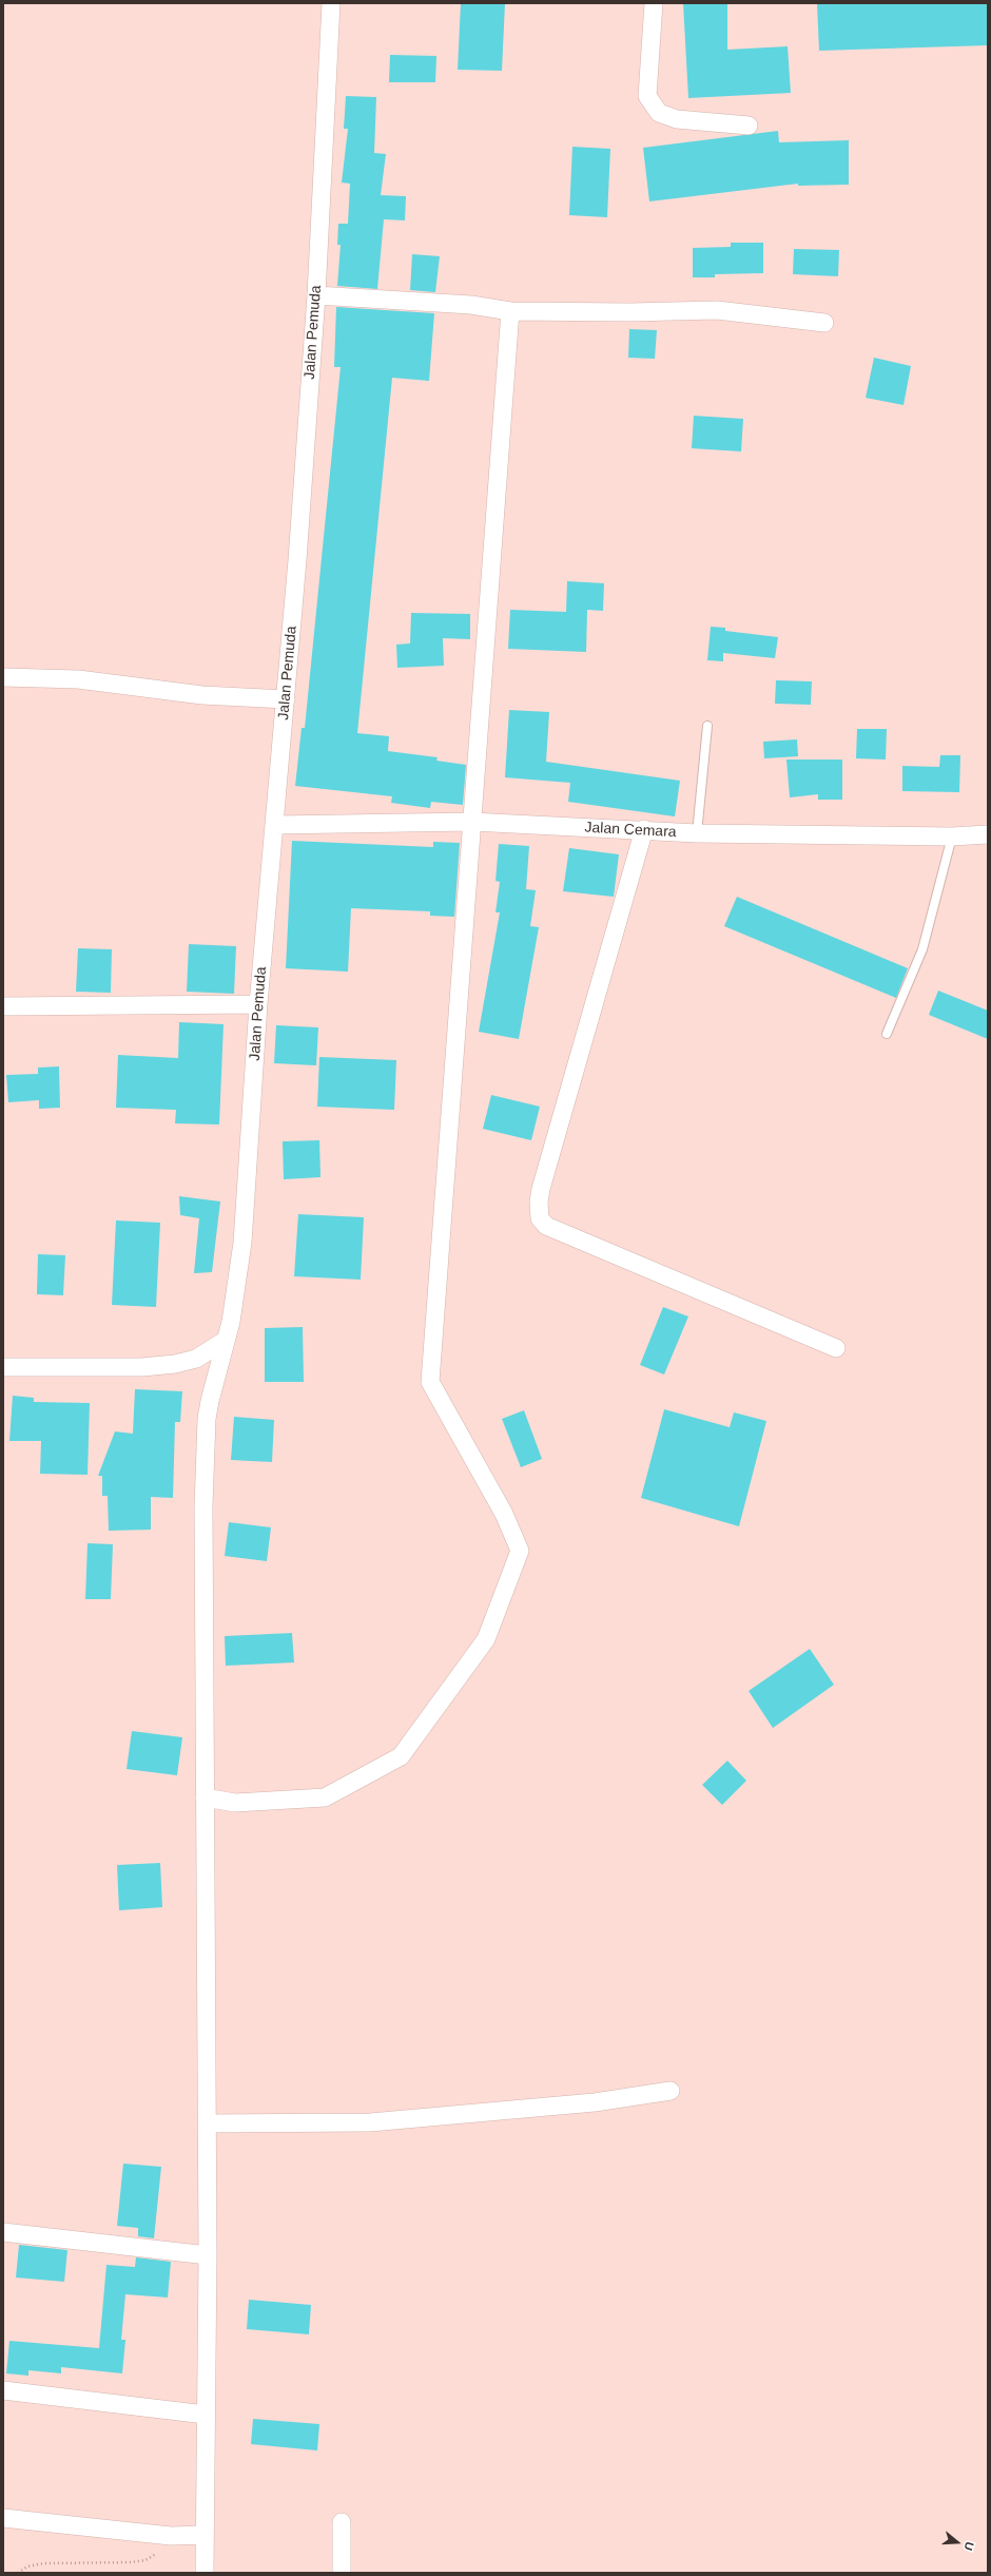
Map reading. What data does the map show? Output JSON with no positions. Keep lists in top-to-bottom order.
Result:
{
  "streets": {
    "street": ["Jalan Pemuda", "Jalan Cemara"]
  },
  "crossings": [
    ["Jalan Pemuda", "Jalan Cemara"]
  ],
  "north": "right"
}
